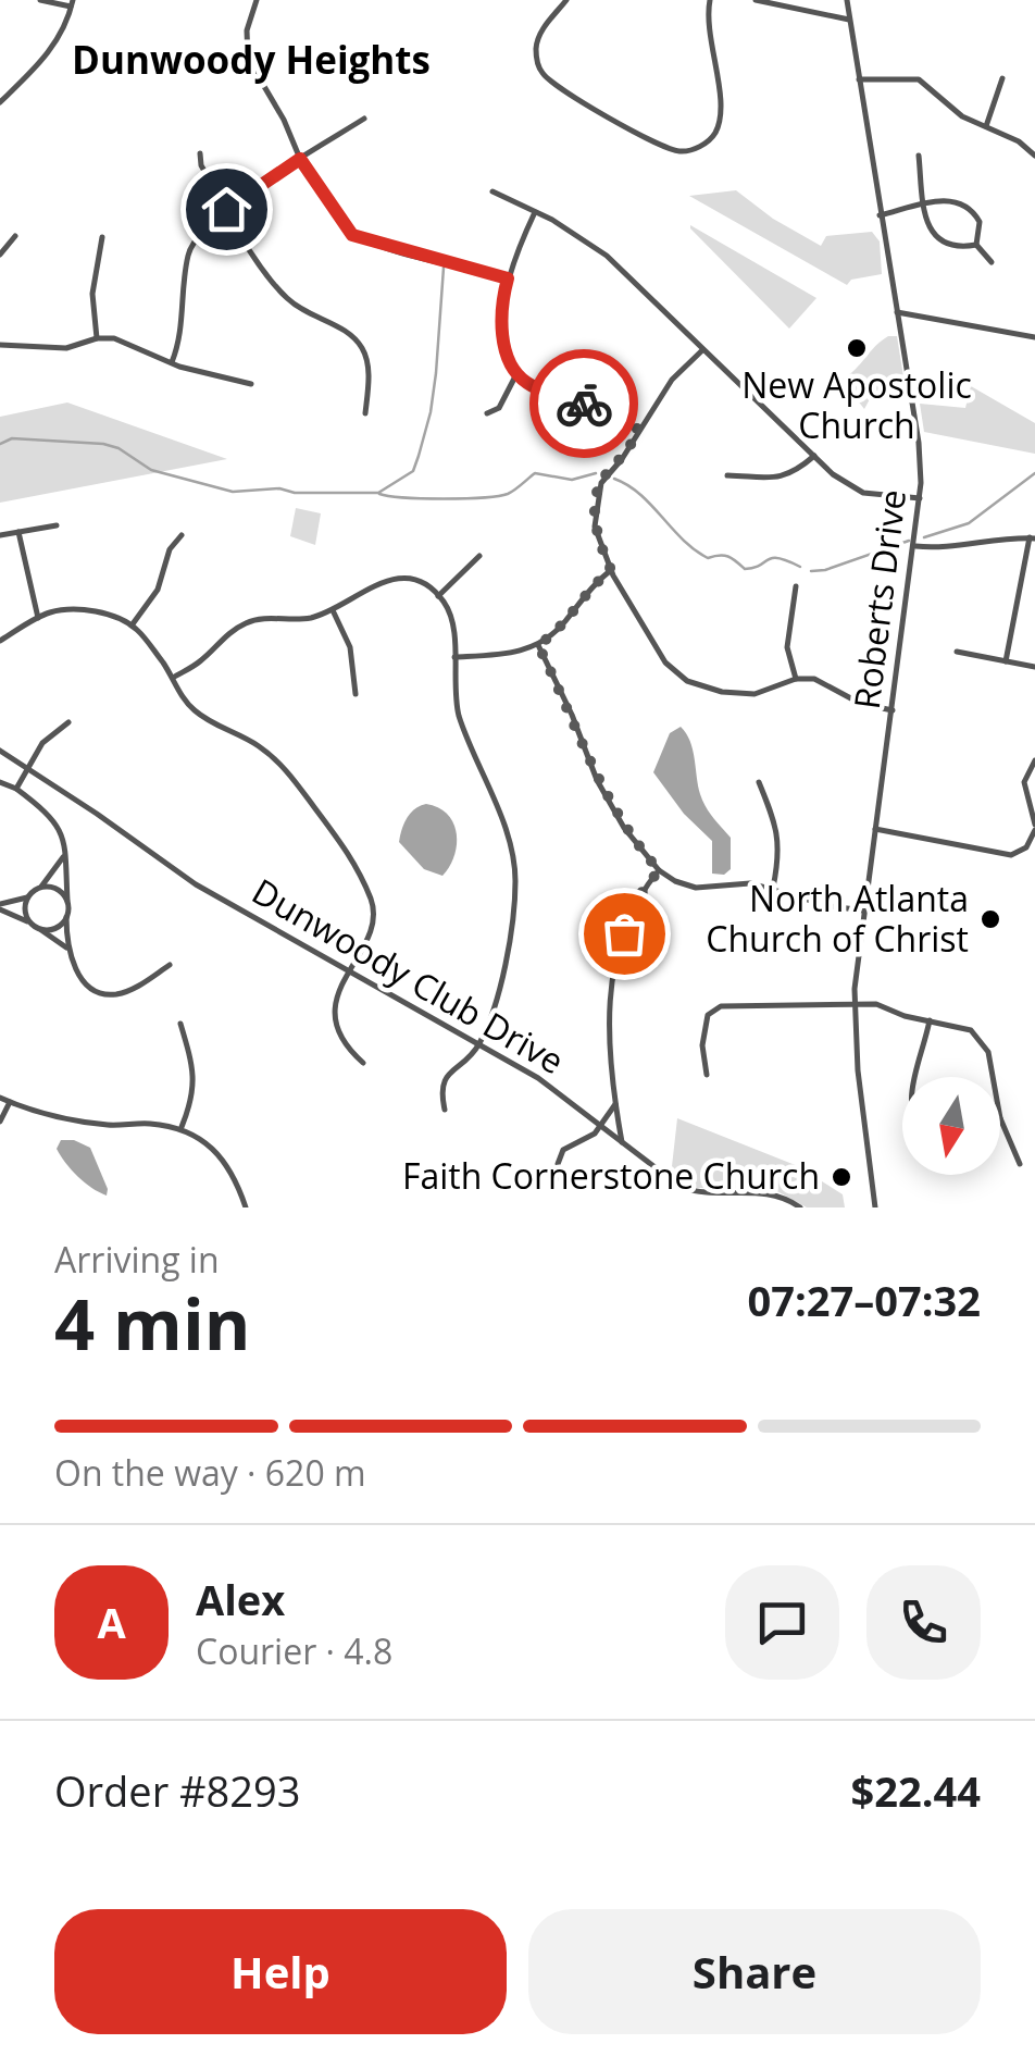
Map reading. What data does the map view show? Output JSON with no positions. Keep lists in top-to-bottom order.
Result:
{
  "streets": {
    "street": ["Roberts Drive", "Dunwoody Club Drive"]
  },
  "districts": ["Dunwoody Heights"],
  "places": ["New Apostolic Church", "North Atlanta Church of Christ", "Faith Cornerstone Church"],
  "north": "bottom",
  "page": {
    "heading": ["4 min", "Arriving in", "07:27–07:32"],
    "panel": [
      "Alex",
      "Courier · 4.8",
      "Order #8293",
      "$22.44"
    ],
    "bar": "On the way · 620 m",
    "round": "A",
    "buttons": ["Help", "Share"]
  }
}
